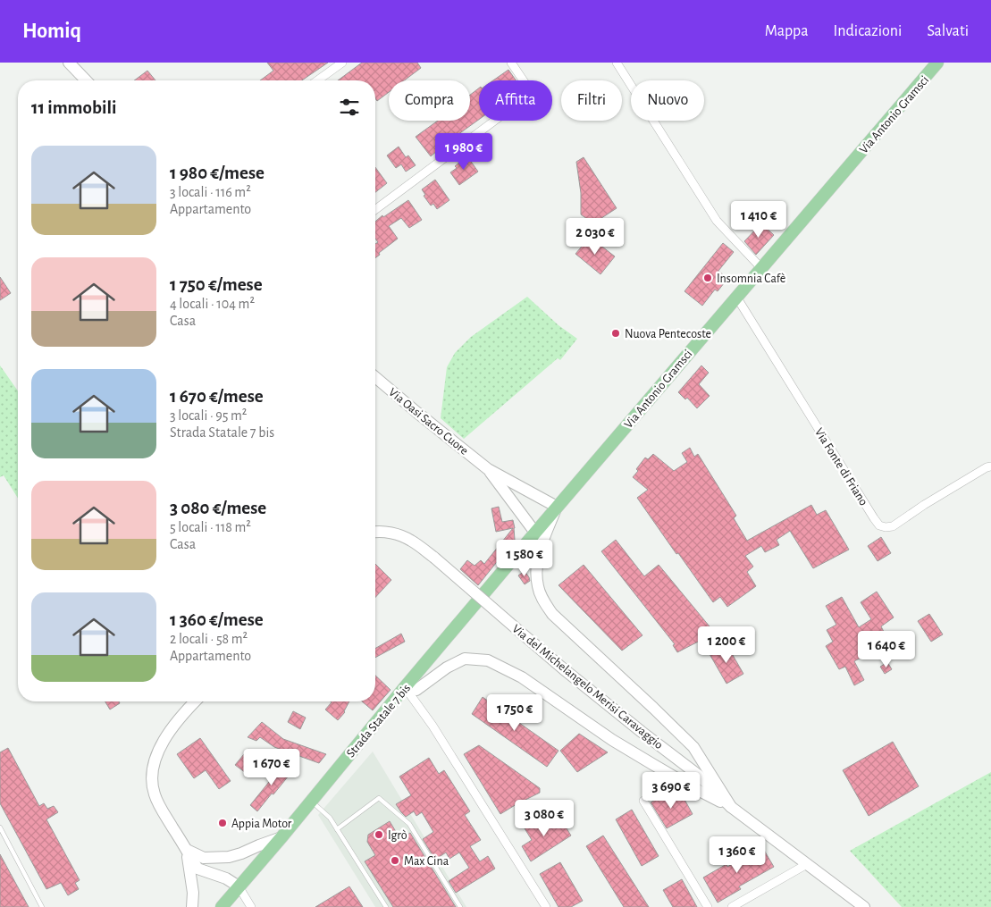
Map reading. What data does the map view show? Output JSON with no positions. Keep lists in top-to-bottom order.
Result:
{
  "streets": {
    "main road": ["Via Antonio Gramsci", "Strada Statale 7 bis"],
    "street": ["Via Oasi Sacro Cuore", "Via Fonte di Friano", "Via del Michelangelo Merisi Caravaggio"]
  },
  "crossings": [
    ["Via Antonio Gramsci", "Via Oasi Sacro Cuore"],
    ["Via Antonio Gramsci", "Via Fonte di Friano"],
    ["Via Antonio Gramsci", "Strada Statale 7 bis"],
    ["Via Oasi Sacro Cuore", "Strada Statale 7 bis"]
  ],
  "places": [
    "Insomnia Cafè",
    "Nuova Pentecoste",
    "Appia Motor",
    "Igrò",
    "Max Cina"
  ],
  "page": {
    "header": "Homiq",
    "nav": ["Mappa", "Indicazioni", "Salvati"],
    "chip": [
      "Compra",
      "Affitta",
      "Filtri",
      "Nuovo"
    ],
    "heading": "11 immobili",
    "price": [
      "1 980 €",
      "1 410 €",
      "2 030 €",
      "1 580 €",
      "1 200 €",
      "1 640 €",
      "1 750 €",
      "1 670 €",
      "3 690 €",
      "3 080 €",
      "1 360 €"
    ],
    "list": [
      {
        "name": "1 980 €/mese",
        "note": "3 locali · 116 m² · Appartamento"
      },
      {
        "name": "1 750 €/mese",
        "note": "4 locali · 104 m² · Casa"
      },
      {
        "name": "1 670 €/mese",
        "note": "3 locali · 95 m² · Strada Statale 7 bis"
      },
      {
        "name": "3 080 €/mese",
        "note": "5 locali · 118 m² · Casa"
      },
      {
        "name": "1 360 €/mese",
        "note": "2 locali · 58 m² · Appartamento"
      }
    ]
  }
}
